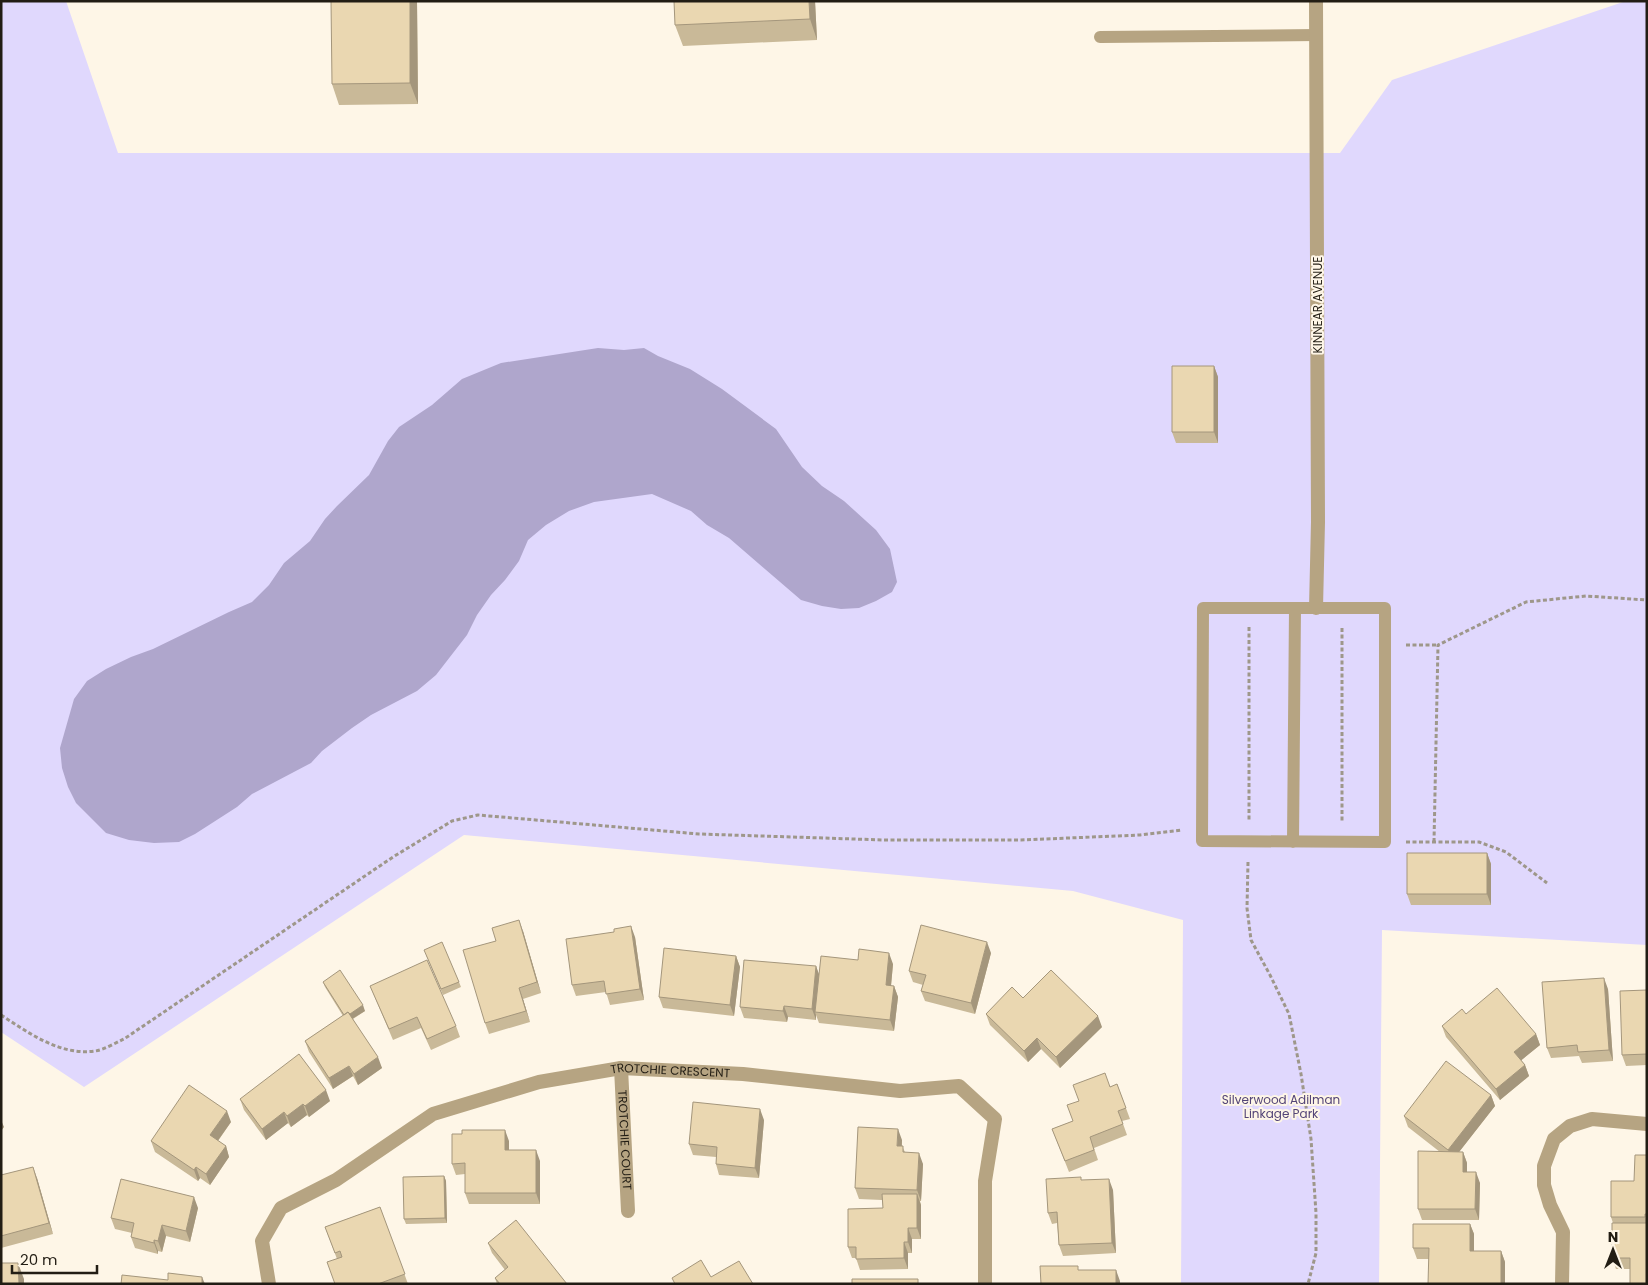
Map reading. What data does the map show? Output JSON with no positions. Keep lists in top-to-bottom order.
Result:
{
  "streets": {
    "street": ["KINNEAR AVENUE", "TROTCHIE CRESCENT", "TROTCHIE COURT"]
  },
  "crossings": [
    ["TROTCHIE CRESCENT", "TROTCHIE COURT"]
  ],
  "parks": ["Silverwood Adilman Linkage Park"],
  "scale_bar": "20 m",
  "north": "top"
}
